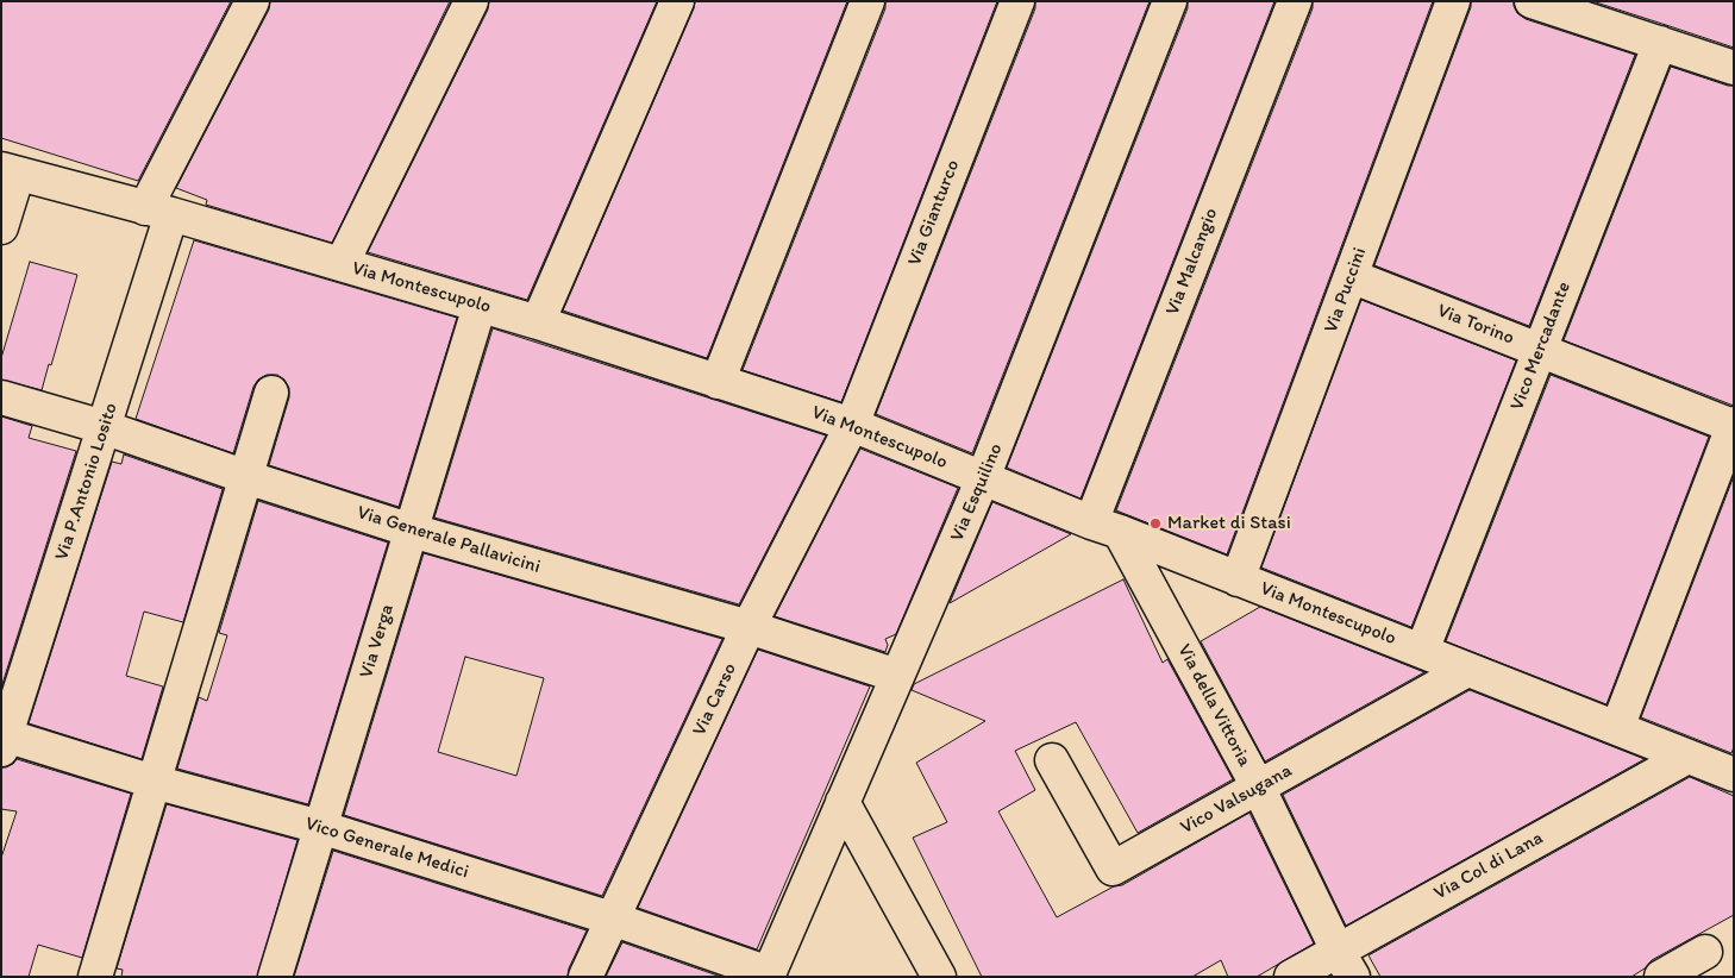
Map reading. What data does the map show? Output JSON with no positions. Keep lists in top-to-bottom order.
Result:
{
  "streets": {
    "street": [
      "Via Gianturco",
      "Via Malcangio",
      "Via Montescupolo",
      "Via Puccini",
      "Via Torino",
      "Vico Mercadante",
      "Via P.Antonio Losito",
      "Via Esquilino",
      "Via Generale Pallavicini",
      "Via Verga",
      "Via Carso",
      "Via della Vittoria",
      "Vico Valsugana",
      "Vico Generale Medici",
      "Via Col di Lana"
    ]
  },
  "crossings": [
    ["Via Gianturco", "Via Montescupolo"],
    ["Via Gianturco", "Via Carso"],
    ["Via Malcangio", "Via Montescupolo"],
    ["Via Malcangio", "Via della Vittoria"],
    ["Via Montescupolo", "Via Puccini"],
    ["Via Montescupolo", "Vico Mercadante"],
    ["Via Montescupolo", "Via P.Antonio Losito"],
    ["Via Montescupolo", "Via Esquilino"],
    ["Via Montescupolo", "Via Verga"],
    ["Via Montescupolo", "Via Carso"],
    ["Via Montescupolo", "Via della Vittoria"],
    ["Via Montescupolo", "Vico Valsugana"],
    ["Via Montescupolo", "Via Col di Lana"],
    ["Via Puccini", "Via Torino"],
    ["Via Torino", "Vico Mercadante"],
    ["Via P.Antonio Losito", "Via Generale Pallavicini"],
    ["Via P.Antonio Losito", "Vico Generale Medici"],
    ["Via Esquilino", "Via Generale Pallavicini"],
    ["Via Esquilino", "Vico Generale Medici"],
    ["Via Generale Pallavicini", "Via Verga"],
    ["Via Generale Pallavicini", "Via Carso"],
    ["Via Verga", "Vico Generale Medici"],
    ["Via Carso", "Vico Generale Medici"],
    ["Via della Vittoria", "Vico Valsugana"],
    ["Via della Vittoria", "Via Col di Lana"]
  ],
  "places": ["Market di Stasi"]
}
